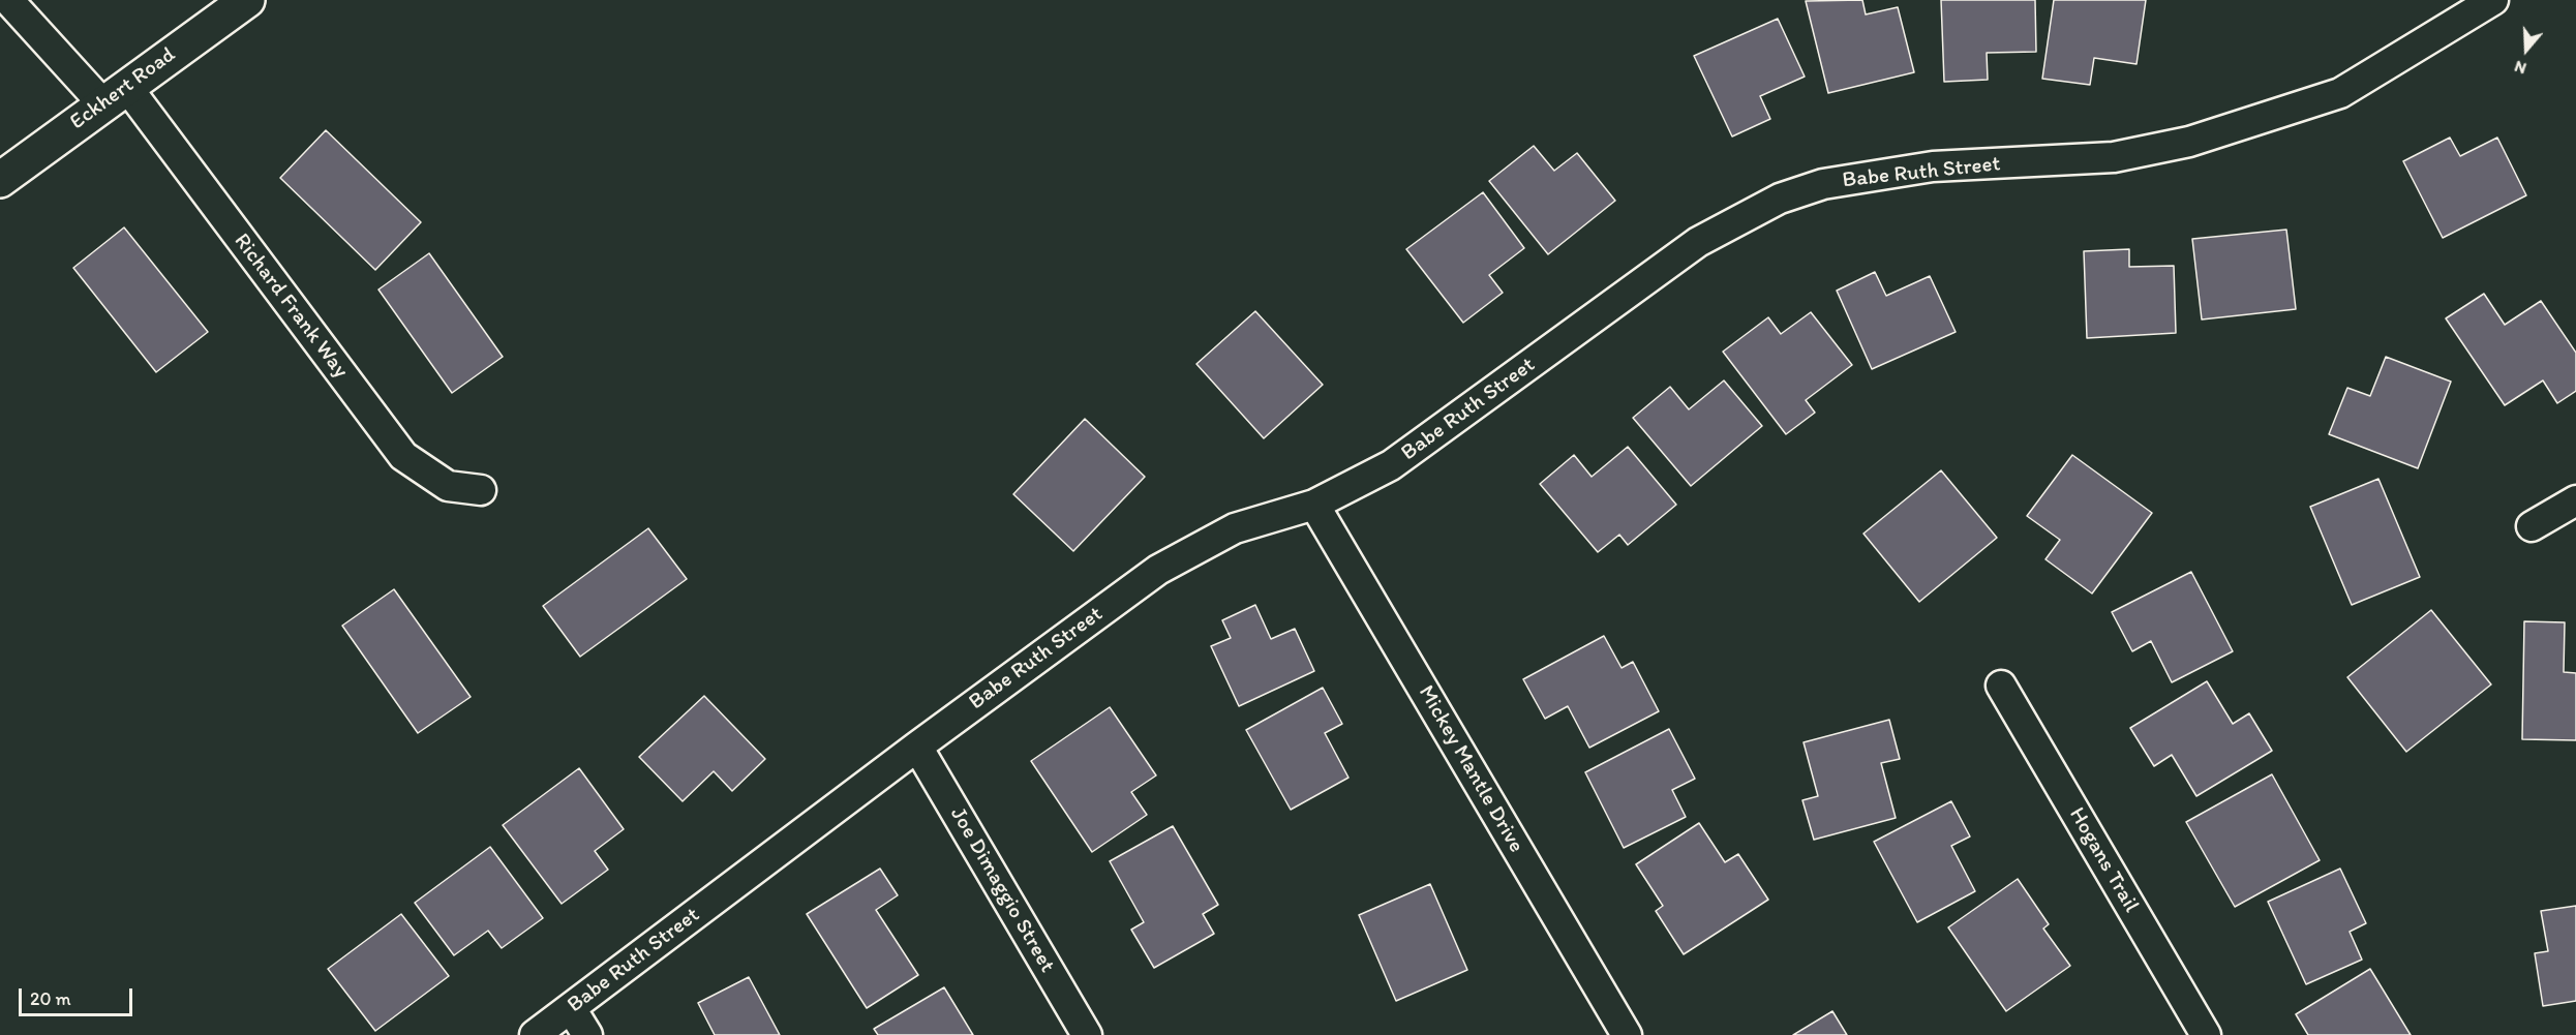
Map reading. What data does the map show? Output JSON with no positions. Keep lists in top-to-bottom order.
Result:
{
  "streets": {
    "main road": ["Eckhert Road"],
    "street": [
      "Babe Ruth Street",
      "Richard Frank Way",
      "Mickey Mantle Drive",
      "Hogans Trail",
      "Joe Dimaggio Street"
    ]
  },
  "crossings": [
    ["Eckhert Road", "Richard Frank Way"],
    ["Babe Ruth Street", "Mickey Mantle Drive"],
    ["Babe Ruth Street", "Joe Dimaggio Street"]
  ],
  "scale_bar": "20 m",
  "north": "bottom"
}
